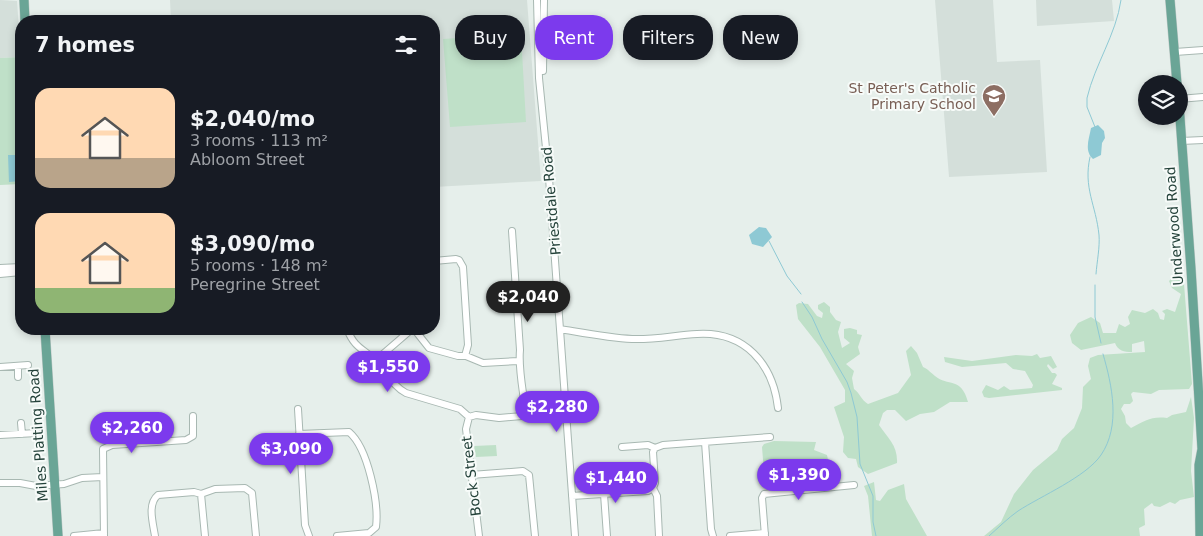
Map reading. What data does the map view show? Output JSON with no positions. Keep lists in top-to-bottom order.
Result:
{
  "streets": {
    "main road": ["Underwood Road", "Miles Platting Road"],
    "street": ["Priestdale Road", "Bock Street"]
  },
  "places": {
    "school or university": ["St Peter's Catholic Primary School"]
  },
  "page": {
    "chip": [
      "Buy",
      "Rent",
      "Filters",
      "New"
    ],
    "heading": "7 homes",
    "list": [
      {
        "name": "$2,040/mo",
        "note": "3 rooms · 113 m² · Abloom Street"
      },
      {
        "name": "$3,090/mo",
        "note": "5 rooms · 148 m² · Peregrine Street"
      }
    ],
    "price": [
      "$2,040",
      "$1,550",
      "$2,280",
      "$2,260",
      "$3,090",
      "$1,390",
      "$1,440"
    ]
  }
}
